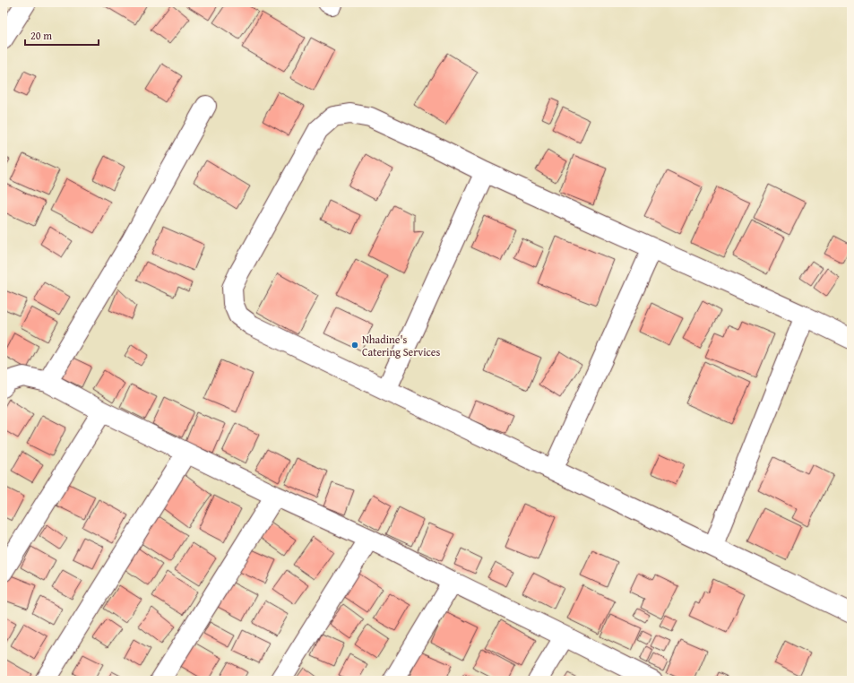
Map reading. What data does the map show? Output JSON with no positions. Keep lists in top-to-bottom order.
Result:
{
  "places": ["Nhadine's Catering Services"],
  "scale_bar": "20 m"
}
